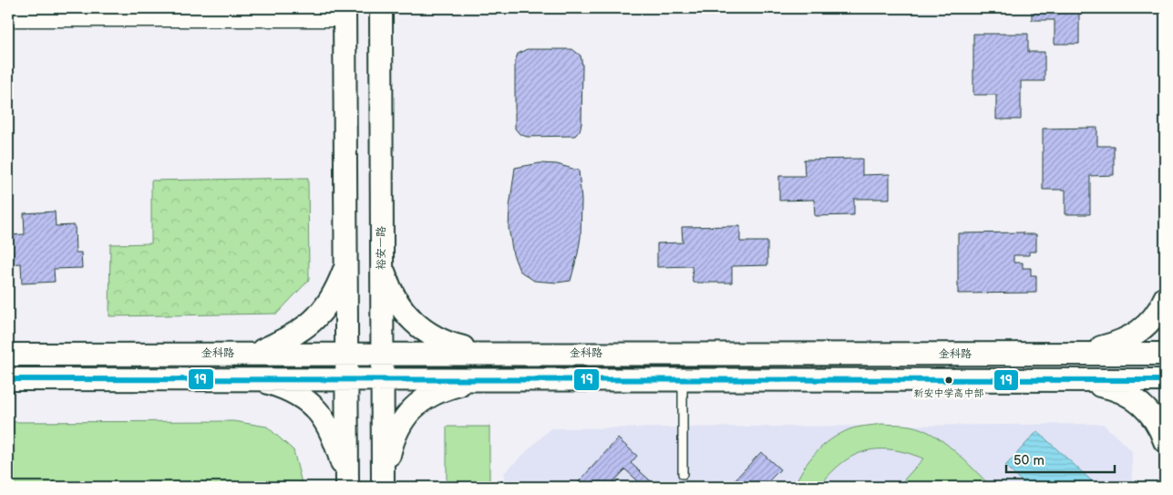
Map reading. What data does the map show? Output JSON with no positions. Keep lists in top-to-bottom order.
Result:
{
  "streets": {
    "main road": ["裕安一路", "金科路"]
  },
  "crossings": [
    ["裕安一路", "金科路"]
  ],
  "places": ["新安中学高中部"],
  "lines": ["transit line 19"],
  "scale_bar": "50 m"
}
